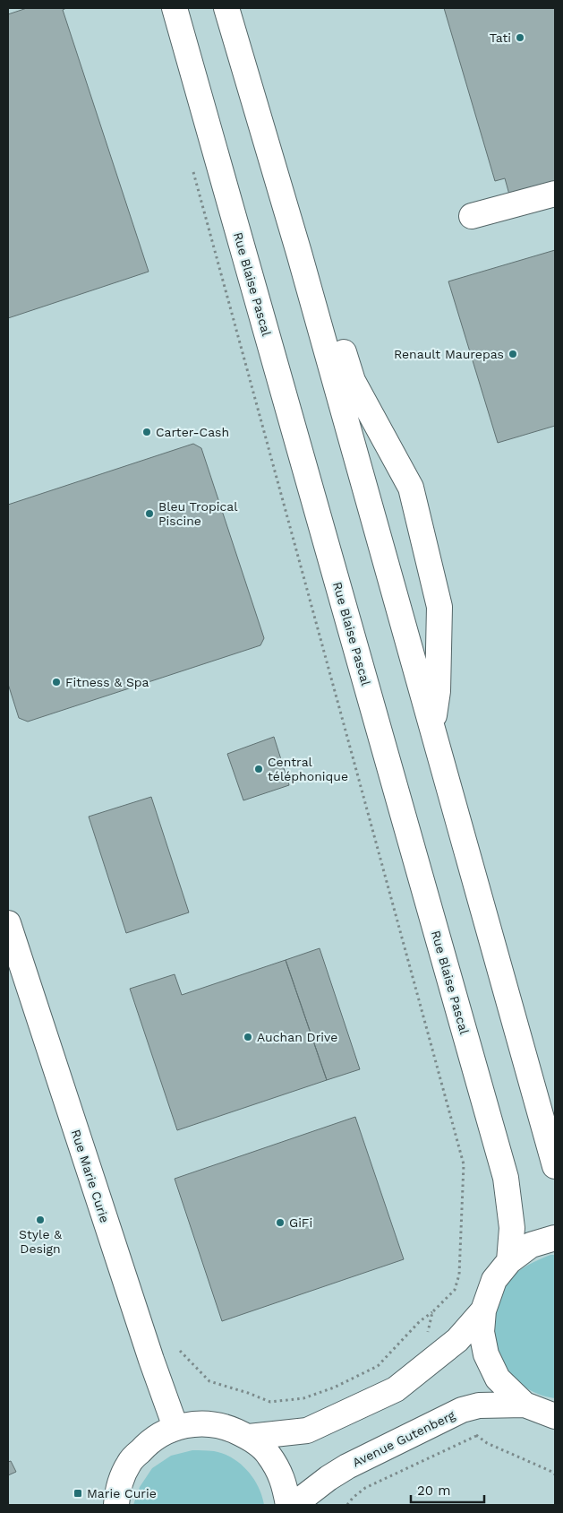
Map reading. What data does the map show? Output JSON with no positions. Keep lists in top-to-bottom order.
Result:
{
  "streets": {
    "street": ["Rue Blaise Pascal", "Rue Marie Curie", "Avenue Gutenberg"]
  },
  "places": {
    "other": [
      "Tati",
      "Renault Maurepas",
      "Carter-Cash",
      "Bleu Tropical Piscine",
      "Fitness & Spa",
      "Central téléphonique",
      "Auchan Drive",
      "Style & Design",
      "GiFi"
    ],
    "transit": ["Marie Curie"]
  },
  "scale_bar": "20 m"
}
